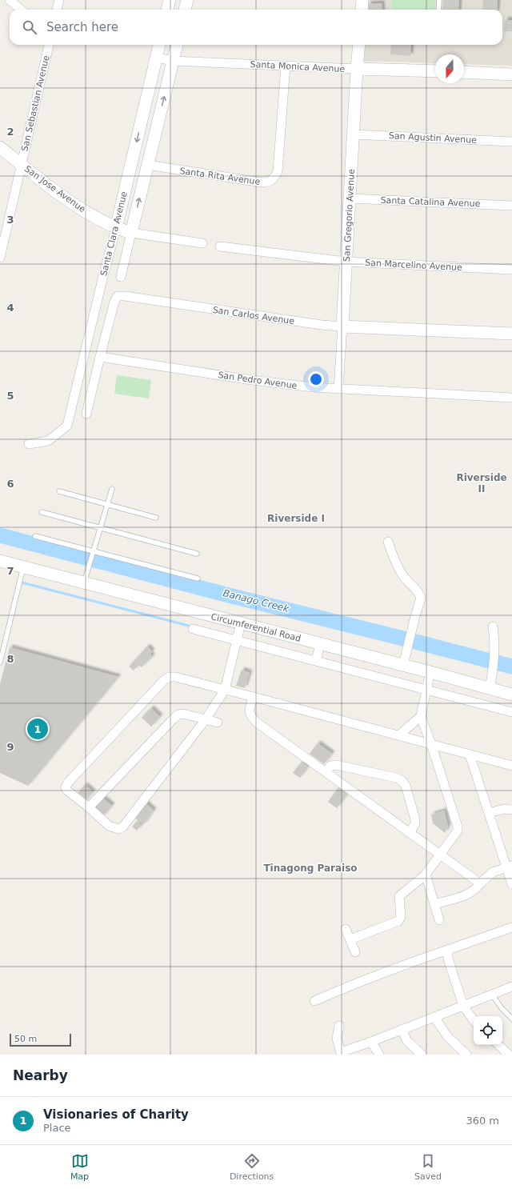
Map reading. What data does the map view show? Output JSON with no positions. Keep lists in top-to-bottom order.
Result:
{
  "streets": {
    "street": [
      "Santa Monica Avenue",
      "San Sebastian Avenue",
      "San Agustin Avenue",
      "Santa Rita Avenue",
      "San Jose Avenue",
      "Santa Catalina Avenue",
      "San Gregorio Avenue",
      "Santa Clara Avenue",
      "San Marcelino Avenue",
      "San Carlos Avenue",
      "San Pedro Avenue",
      "Circumferential Road"
    ]
  },
  "crossings": [
    ["Santa Monica Avenue", "Santa Rita Avenue"],
    ["Santa Monica Avenue", "San Gregorio Avenue"],
    ["Santa Monica Avenue", "Santa Clara Avenue"],
    ["San Sebastian Avenue", "San Jose Avenue"],
    ["San Agustin Avenue", "San Gregorio Avenue"],
    ["Santa Rita Avenue", "Santa Clara Avenue"],
    ["San Jose Avenue", "Santa Clara Avenue"],
    ["Santa Catalina Avenue", "San Gregorio Avenue"],
    ["San Gregorio Avenue", "San Marcelino Avenue"],
    ["San Gregorio Avenue", "San Carlos Avenue"],
    ["San Gregorio Avenue", "San Pedro Avenue"],
    ["San Carlos Avenue", "San Pedro Avenue"]
  ],
  "districts": ["Riverside II", "Riverside I", "Tinagong Paraiso"],
  "water": ["Banago Creek"],
  "scale_bar": "50 m",
  "north": "bottom",
  "page": {
    "search": "Search here",
    "pins": "1",
    "scale": "50 m",
    "heading": "Nearby",
    "list": [
      {
        "mark": "1",
        "name": "Visionaries of Charity",
        "note": "Place",
        "value": "360 m"
      }
    ],
    "nav": ["Map", "Directions", "Saved"]
  },
  "grid": {
    "rows": [
      "2",
      "3",
      "4",
      "5",
      "6",
      "7",
      "8",
      "9"
    ]
  }
}
